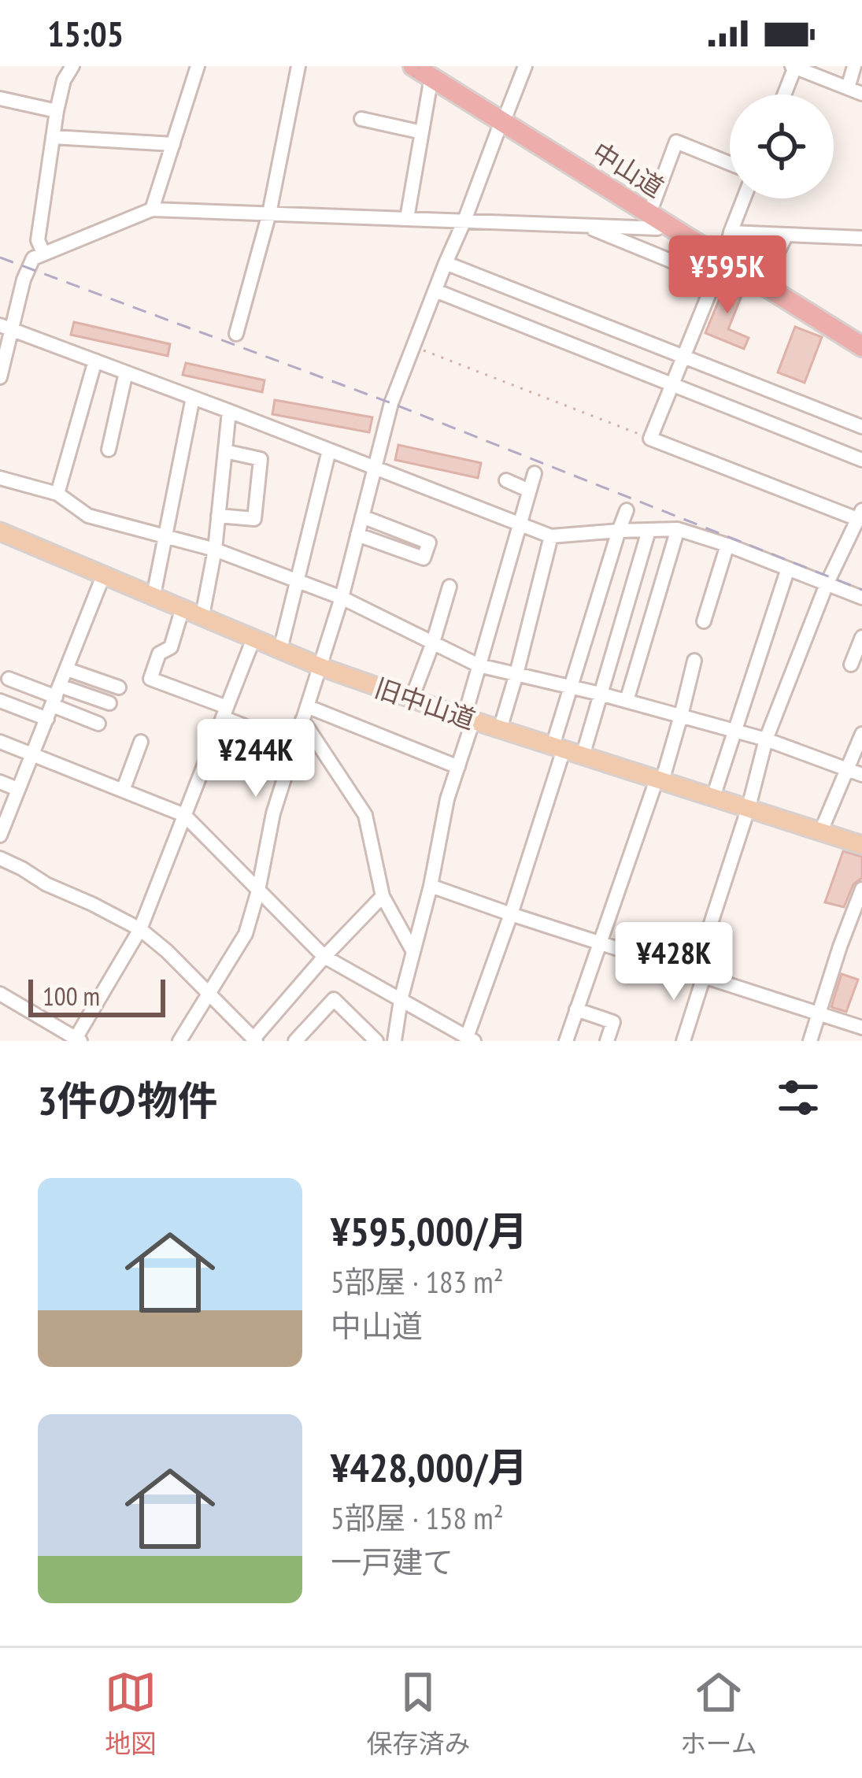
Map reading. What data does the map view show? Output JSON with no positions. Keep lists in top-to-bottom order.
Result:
{
  "streets": {
    "highway": ["中山道"],
    "main road": ["旧中山道"]
  },
  "scale_bar": "100 m",
  "page": {
    "status": "15:05",
    "price": ["¥595K", "¥244K", "¥428K"],
    "scale": "100 m",
    "heading": "3件の物件",
    "list": [
      {
        "name": "¥595,000/月",
        "note": "5部屋 · 183 m² · 中山道"
      },
      {
        "name": "¥428,000/月",
        "note": "5部屋 · 158 m² · 一戸建て"
      }
    ],
    "tabs": ["地図", "保存済み", "ホーム"]
  }
}
